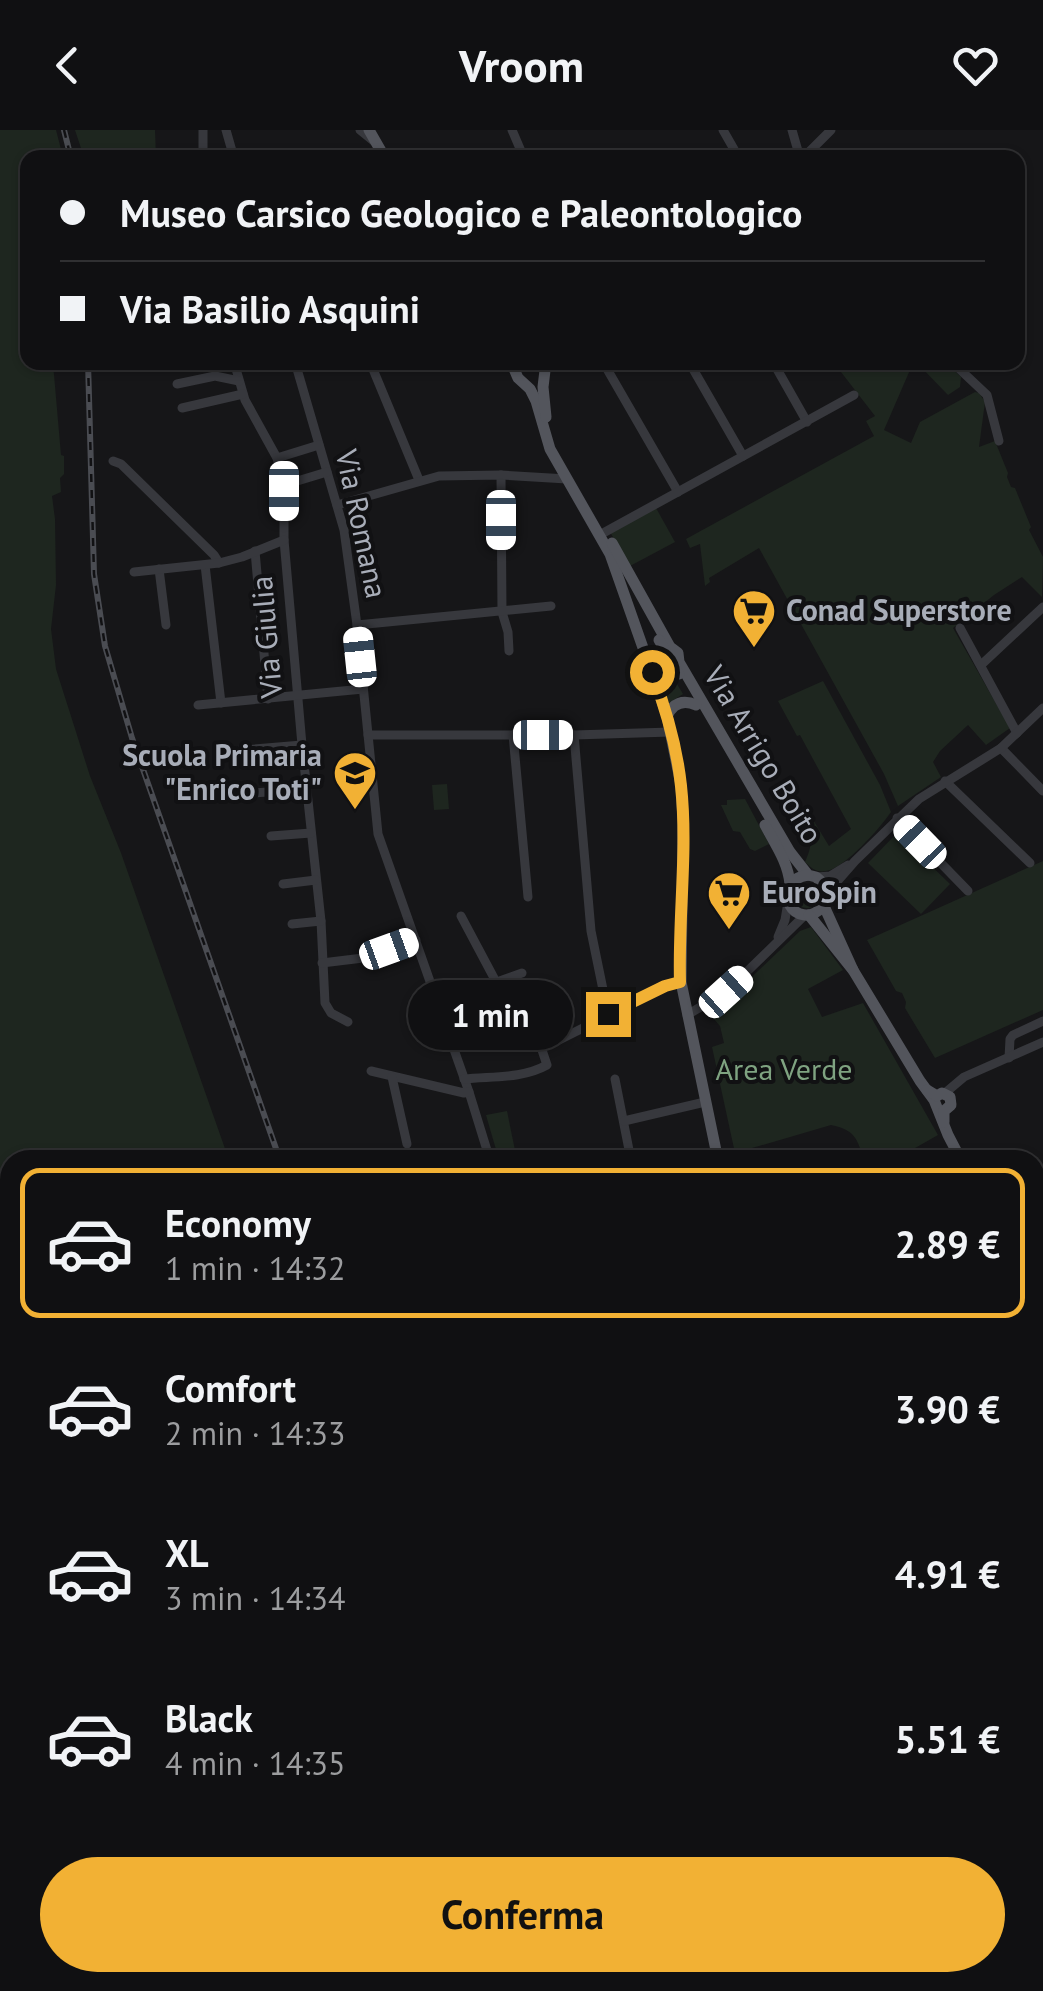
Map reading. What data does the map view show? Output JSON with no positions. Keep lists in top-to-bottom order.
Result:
{
  "streets": {
    "main road": ["Via Arrigo Boito"],
    "street": ["Via Romana", "Via Giulia"]
  },
  "parks": ["Area Verde"],
  "places": {
    "supermarket": ["Conad Superstore", "EuroSpin"],
    "school or university": ["Scuola Primaria \"Enrico Toti\""]
  },
  "page": {
    "header": "Vroom",
    "banner": ["Museo Carsico Geologico e Paleontologico", "Via Basilio Asquini"],
    "bubble": "1 min",
    "list": [
      {
        "name": "Economy",
        "note": "1 min · 14:32",
        "value": "2.89 €"
      },
      {
        "name": "Comfort",
        "note": "2 min · 14:33",
        "value": "3.90 €"
      },
      {
        "name": "XL",
        "note": "3 min · 14:34",
        "value": "4.91 €"
      },
      {
        "name": "Black",
        "note": "4 min · 14:35",
        "value": "5.51 €"
      }
    ],
    "buttons": "Conferma"
  }
}
